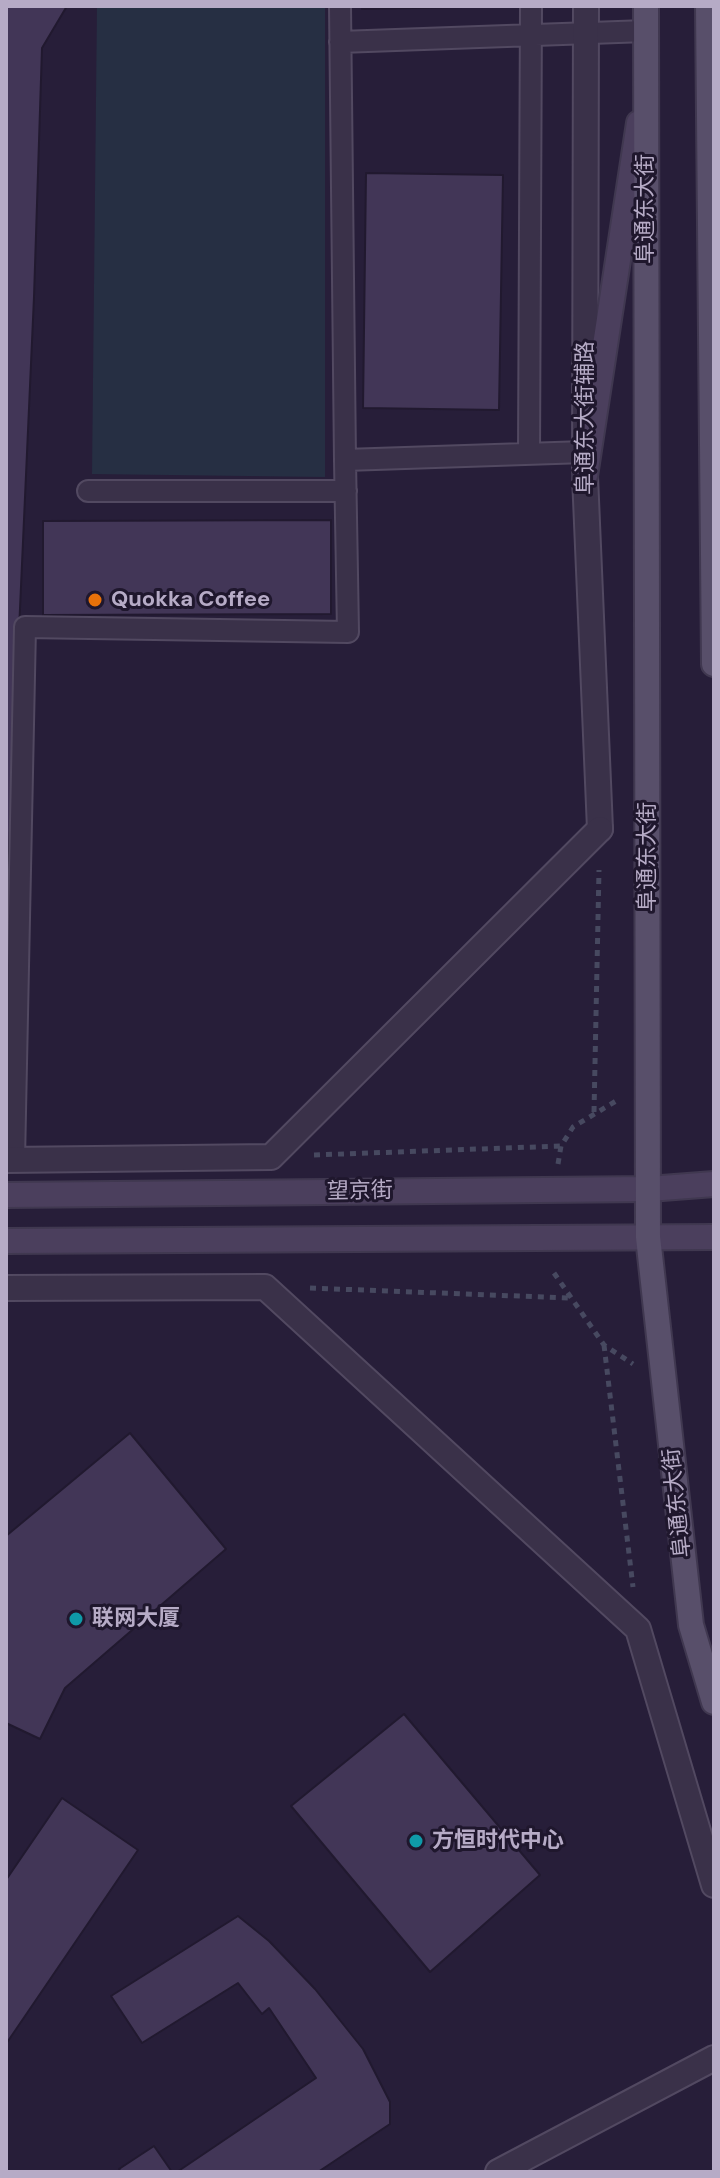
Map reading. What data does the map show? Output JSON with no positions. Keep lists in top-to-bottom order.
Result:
{
  "streets": {
    "main road": ["阜通东大街", "望京街"],
    "street": ["阜通东大街辅路"]
  },
  "crossings": [
    ["阜通东大街", "望京街"]
  ],
  "places": ["Quokka Coffee", "联网大厦", "方恒时代中心"]
}
